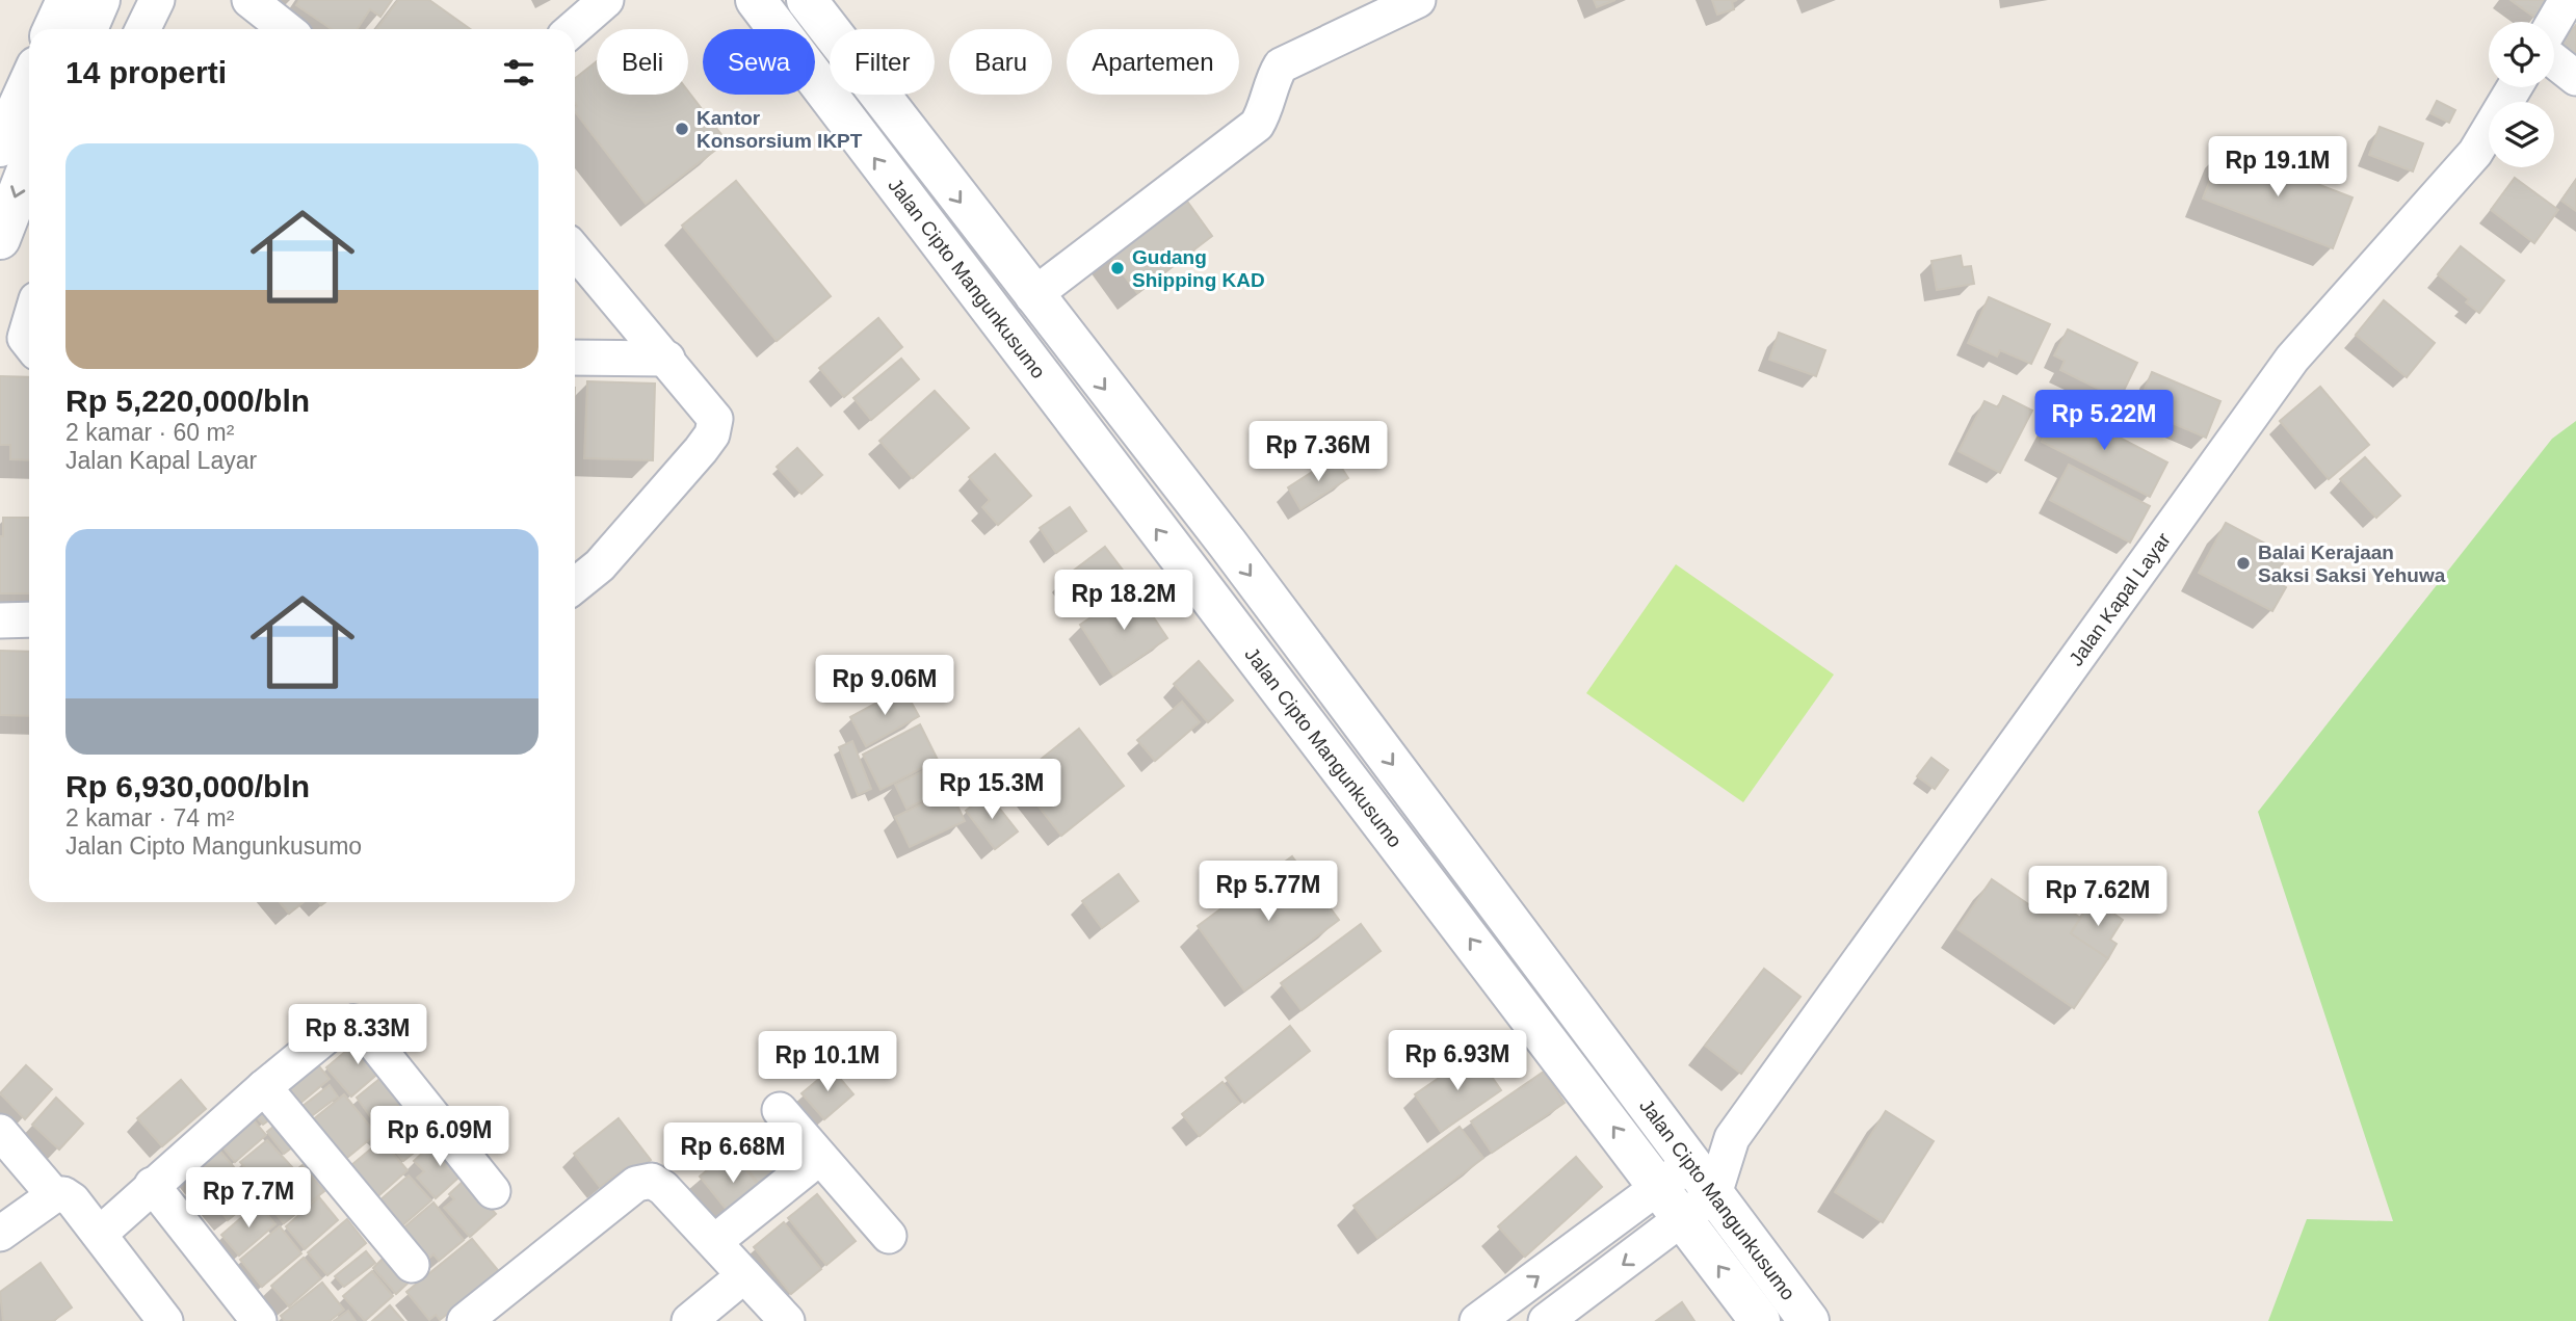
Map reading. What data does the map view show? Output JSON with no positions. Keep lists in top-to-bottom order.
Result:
{
  "streets": {
    "street": ["Jalan Cipto Mangunkusumo", "Jalan Kapal Layar"]
  },
  "places": ["Kantor Konsorsium IKPT", "Gudang Shipping KAD", "Balai Kerajaan Saksi Saksi Yehuwa"],
  "page": {
    "chip": [
      "Beli",
      "Sewa",
      "Filter",
      "Baru",
      "Apartemen"
    ],
    "heading": "14 properti",
    "list": [
      {
        "name": "Rp 5,220,000/bln",
        "note": "2 kamar · 60 m² · Jalan Kapal Layar"
      },
      {
        "name": "Rp 6,930,000/bln",
        "note": "2 kamar · 74 m² · Jalan Cipto Mangunkusumo"
      }
    ],
    "price": [
      "Rp 19.1M",
      "Rp 5.22M",
      "Rp 7.36M",
      "Rp 18.2M",
      "Rp 9.06M",
      "Rp 15.3M",
      "Rp 5.77M",
      "Rp 7.62M",
      "Rp 8.33M",
      "Rp 6.93M",
      "Rp 10.1M",
      "Rp 6.09M",
      "Rp 6.68M",
      "Rp 7.7M"
    ]
  }
}
